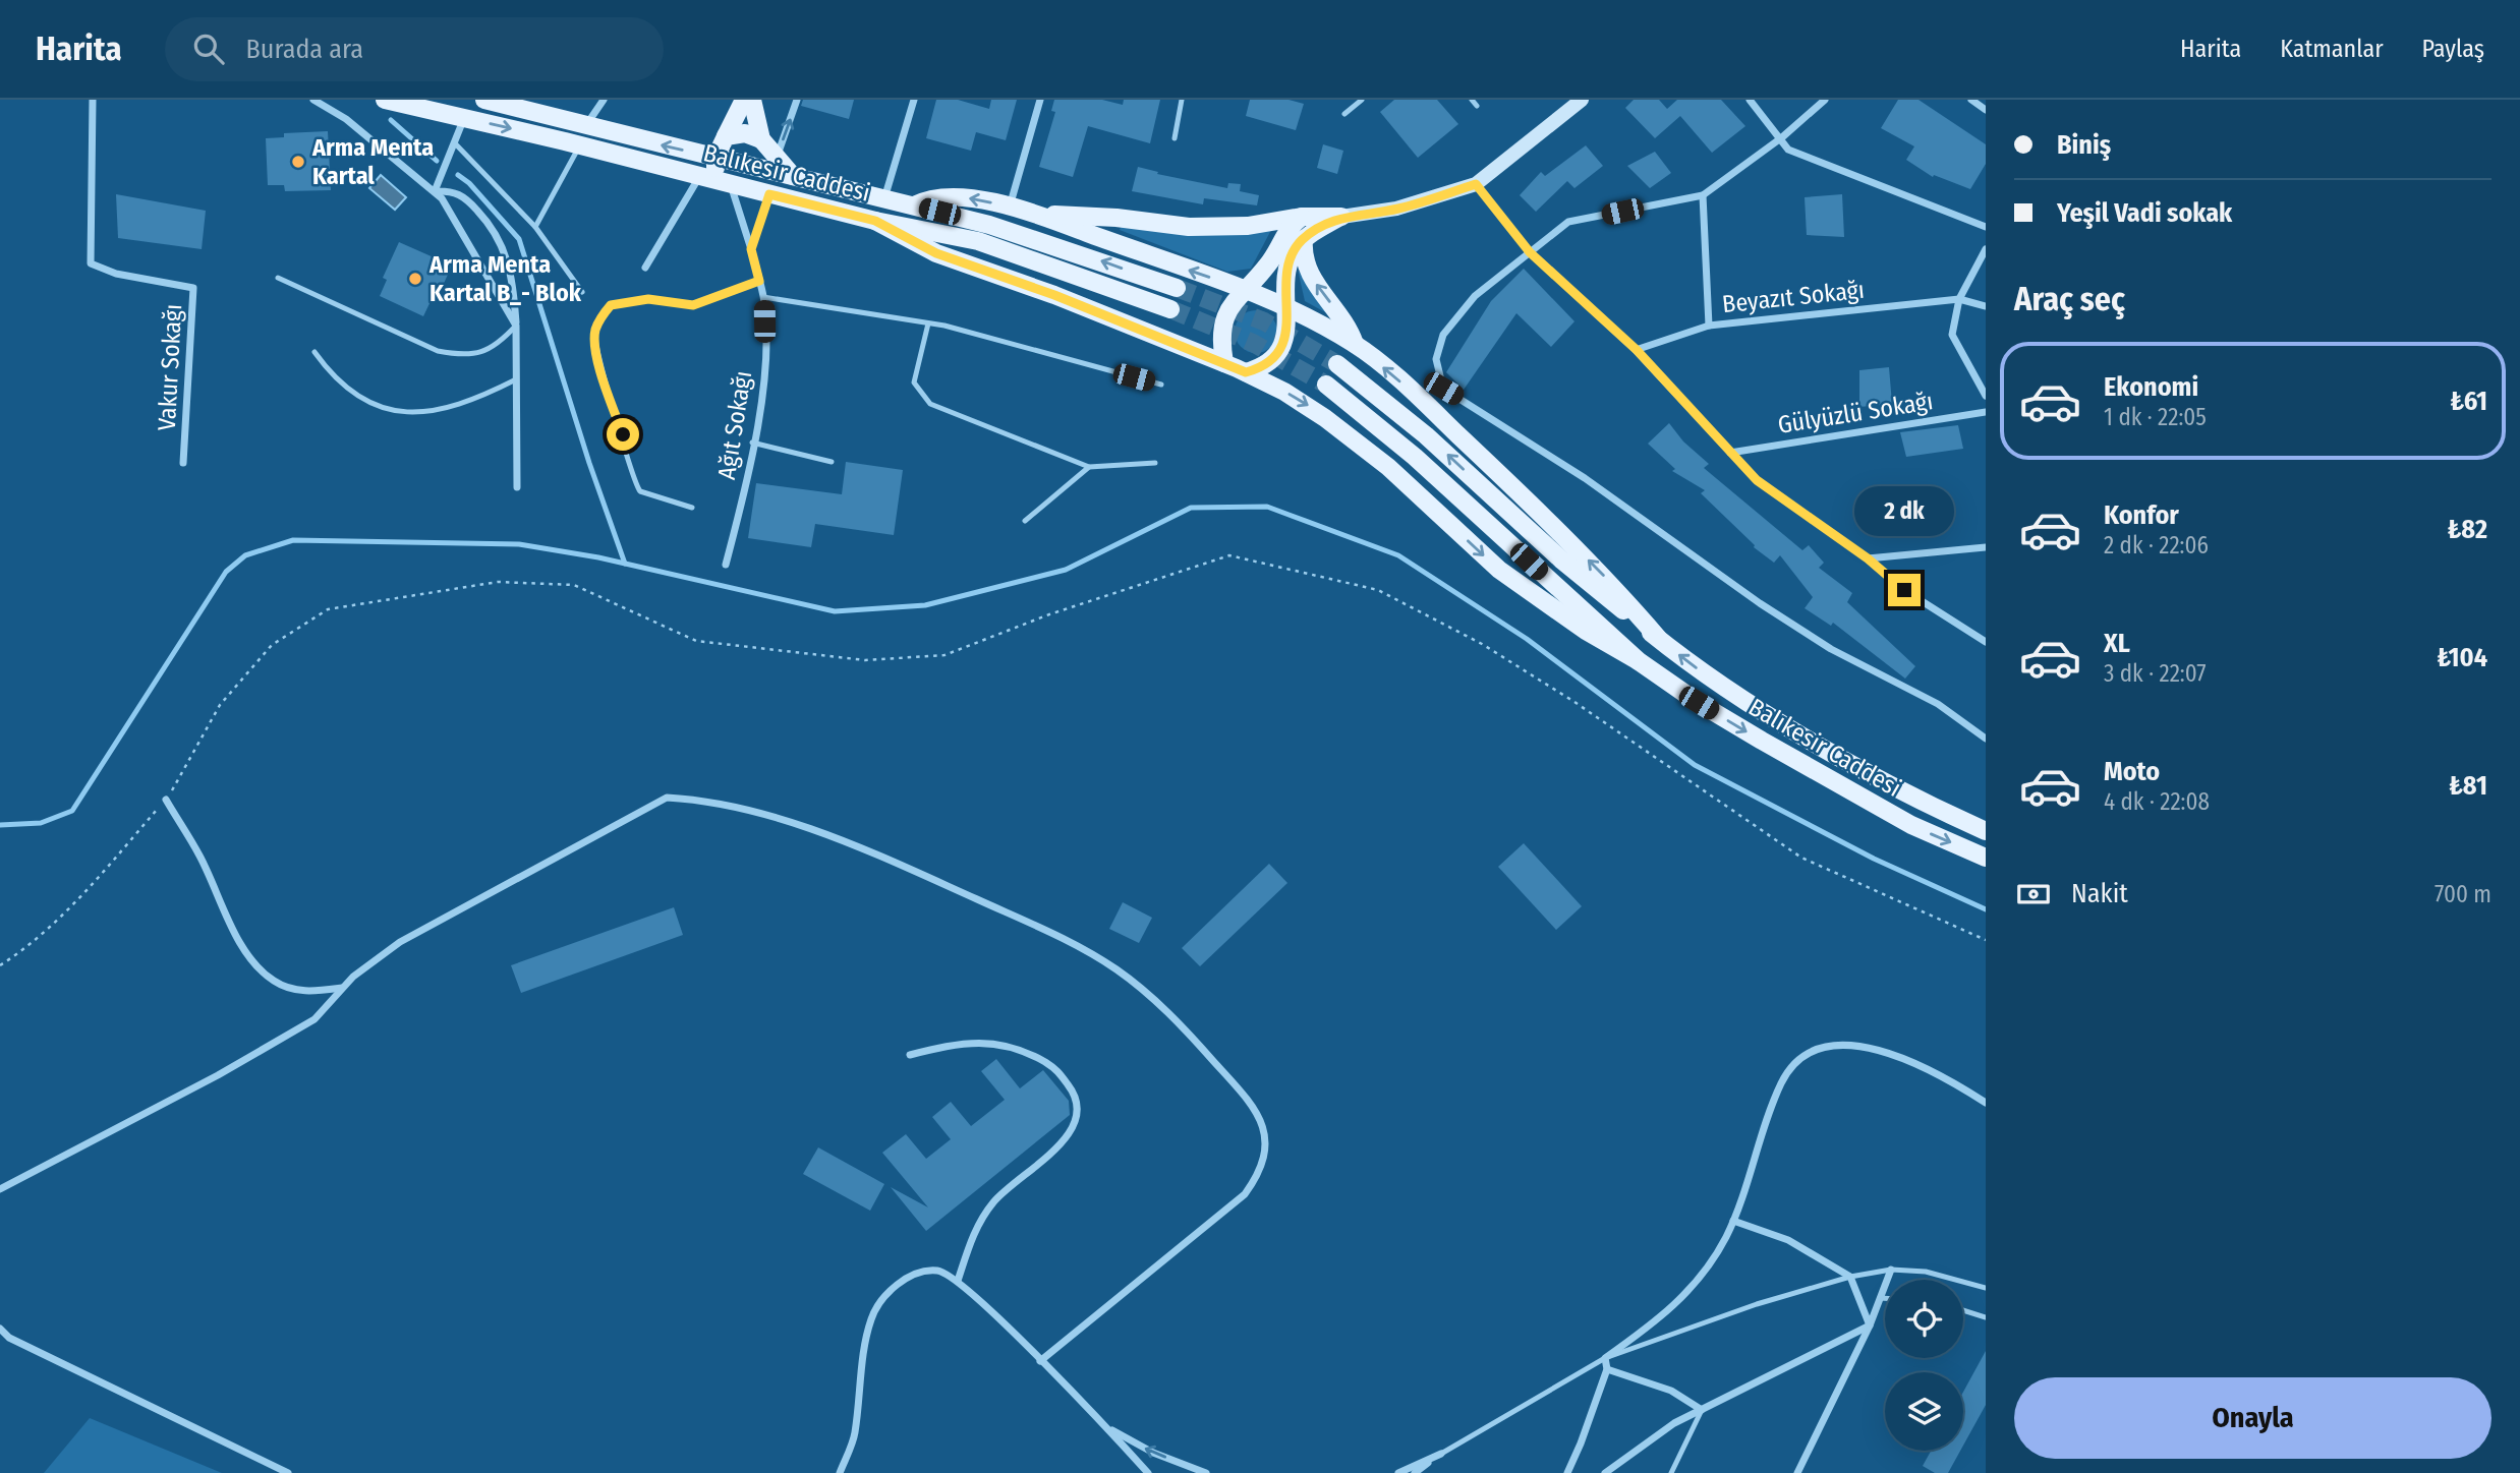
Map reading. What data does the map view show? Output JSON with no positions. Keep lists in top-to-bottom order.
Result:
{
  "streets": {
    "main road": ["Balıkesir Caddesi"],
    "street": [
      "Beyazıt Sokağı",
      "Vakur Sokağı",
      "Gülyüzlü Sokağı",
      "Ağıt Sokağı"
    ]
  },
  "crossings": [
    ["Balıkesir Caddesi", "Ağıt Sokağı"]
  ],
  "places": ["Arma Menta Kartal", "Arma Menta Kartal B_- Blok"],
  "page": {
    "header": "Harita",
    "search": "Burada ara",
    "nav": ["Harita", "Katmanlar", "Paylaş"],
    "banner": ["Biniş", "Yeşil Vadi sokak"],
    "heading": "Araç seç",
    "list": [
      {
        "name": "Ekonomi",
        "note": "1 dk · 22:05",
        "value": "₺61"
      },
      {
        "name": "Konfor",
        "note": "2 dk · 22:06",
        "value": "₺82"
      },
      {
        "name": "XL",
        "note": "3 dk · 22:07",
        "value": "₺104"
      },
      {
        "name": "Moto",
        "note": "4 dk · 22:08",
        "value": "₺81"
      }
    ],
    "bubble": "2 dk",
    "pay": ["Nakit", "700 m"],
    "buttons": "Onayla"
  }
}
